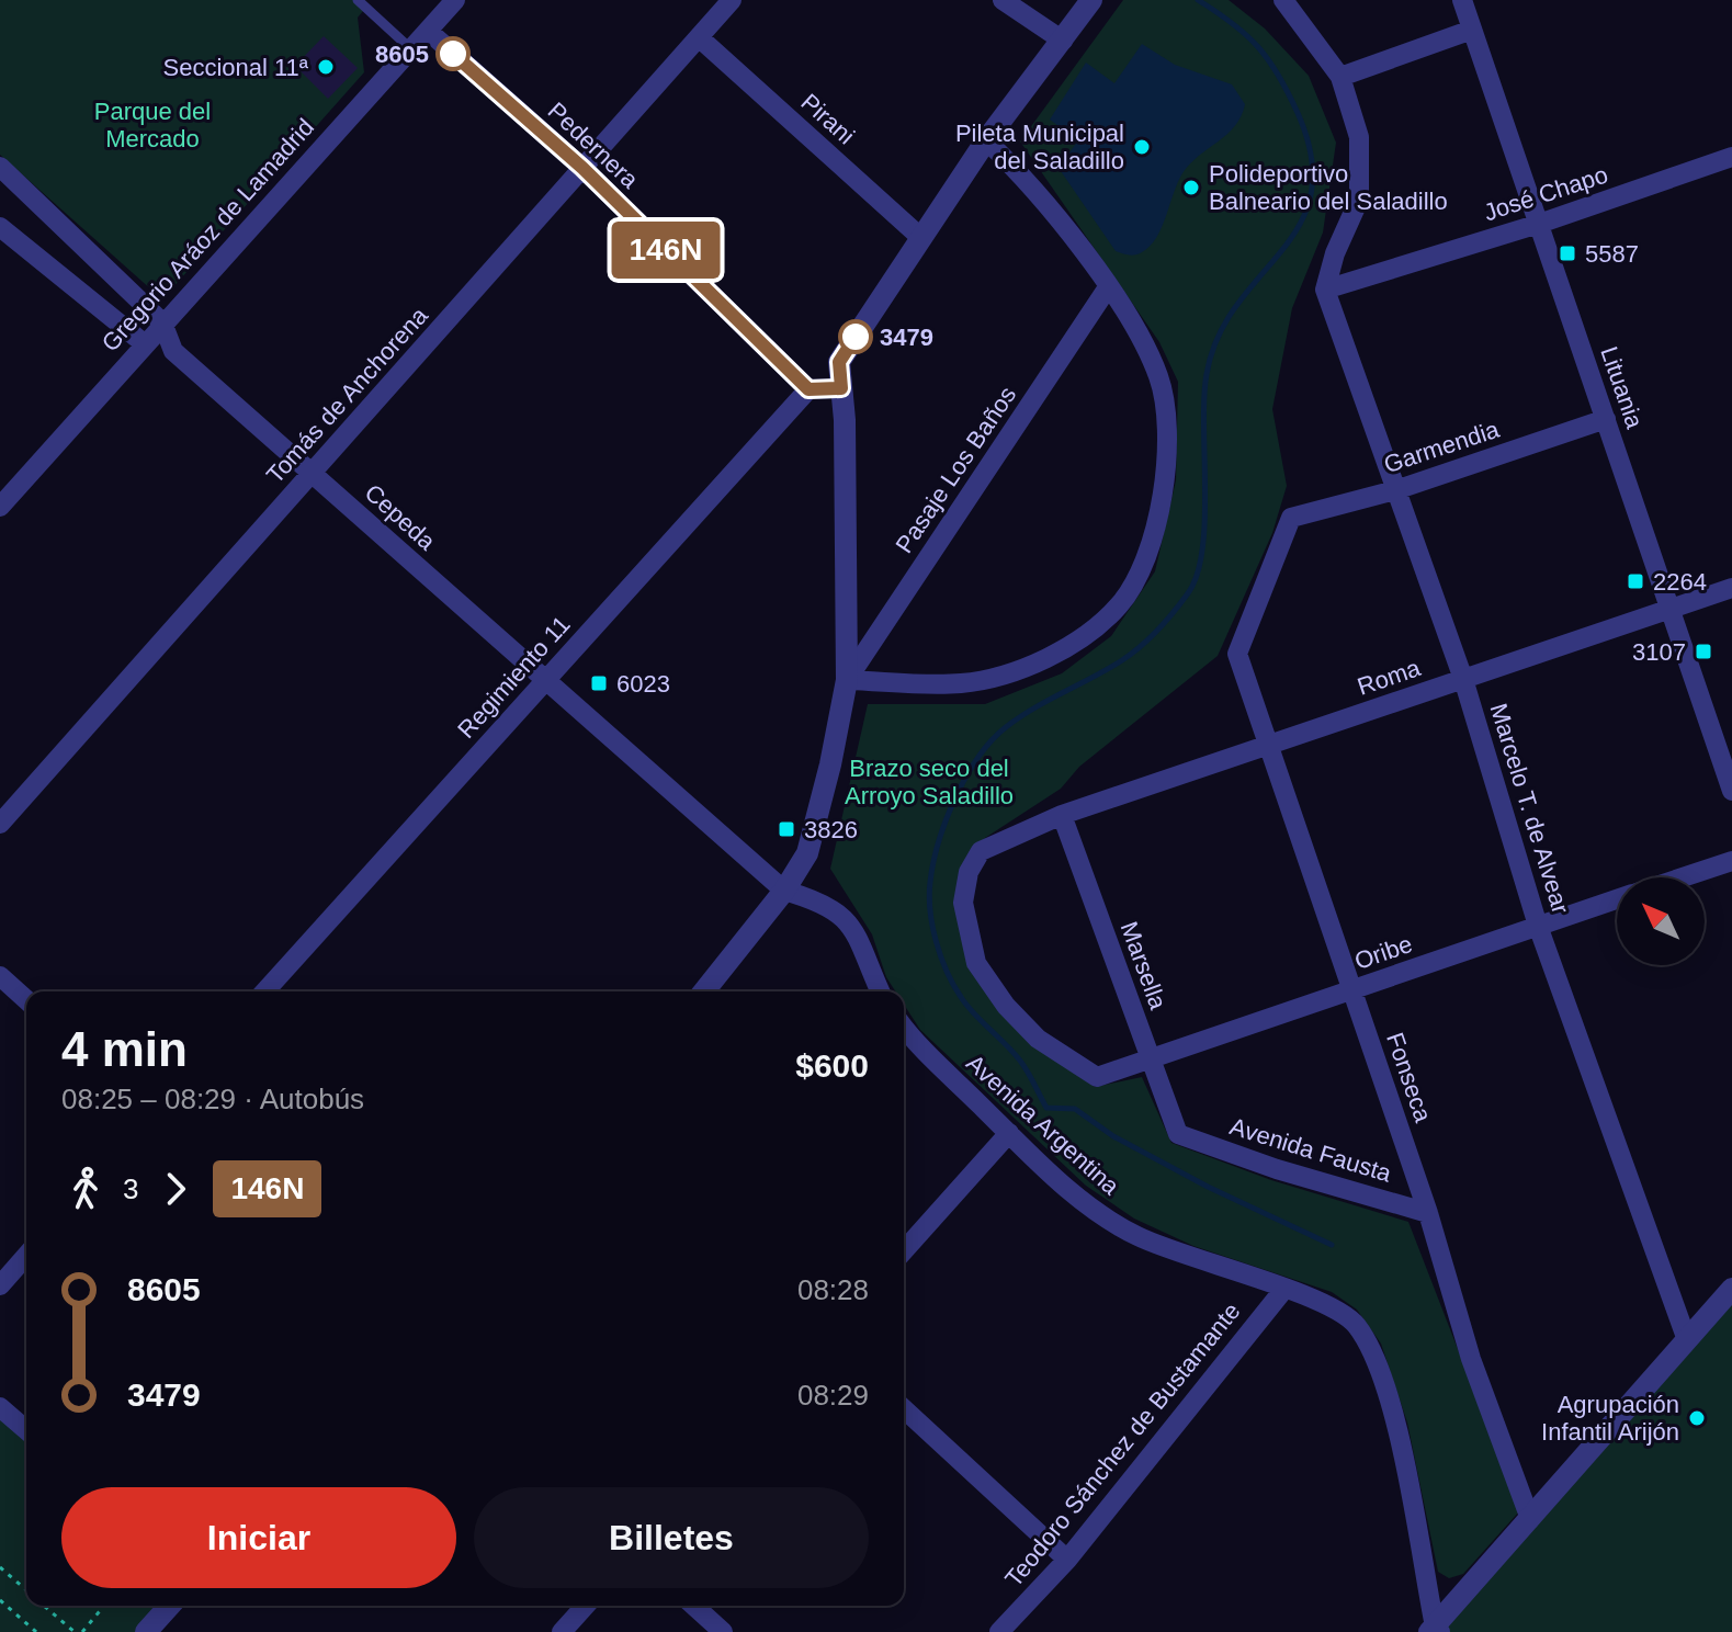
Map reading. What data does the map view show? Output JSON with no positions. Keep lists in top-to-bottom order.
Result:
{
  "streets": {
    "street": [
      "Pirani",
      "Pedernera",
      "José Chapo",
      "Gregorio Aráoz de Lamadrid",
      "Lituania",
      "Tomás de Anchorena",
      "Garmendia",
      "Pasaje Los Baños",
      "Cepeda",
      "Regimiento 11",
      "Roma",
      "Marcelo T. de Alvear",
      "Oribe",
      "Marsella",
      "Fonseca",
      "Avenida Argentina",
      "Avenida Fausta",
      "Teodoro Sánchez de Bustamante"
    ]
  },
  "crossings": [
    ["Pirani", "Tomás de Anchorena"],
    ["Pedernera", "Gregorio Aráoz de Lamadrid"],
    ["Pedernera", "Tomás de Anchorena"],
    ["Pedernera", "Regimiento 11"],
    ["José Chapo", "Lituania"],
    ["José Chapo", "Marcelo T. de Alvear"],
    ["Gregorio Aráoz de Lamadrid", "Cepeda"],
    ["Lituania", "Garmendia"],
    ["Lituania", "Roma"],
    ["Tomás de Anchorena", "Cepeda"],
    ["Garmendia", "Marcelo T. de Alvear"],
    ["Garmendia", "Fonseca"],
    ["Cepeda", "Regimiento 11"],
    ["Roma", "Marcelo T. de Alvear"],
    ["Roma", "Marsella"],
    ["Roma", "Fonseca"],
    ["Marcelo T. de Alvear", "Oribe"],
    ["Oribe", "Marsella"],
    ["Oribe", "Fonseca"],
    ["Marsella", "Avenida Fausta"],
    ["Fonseca", "Avenida Fausta"],
    ["Avenida Argentina", "Teodoro Sánchez de Bustamante"]
  ],
  "parks": ["Parque del Mercado", "Brazo seco del Arroyo Saladillo"],
  "places": {
    "other": [
      "8605",
      "Seccional 11ª",
      "Pileta Municipal del Saladillo",
      "Polideportivo Balneario del Saladillo",
      "3479",
      "Agrupación Infantil Arijón"
    ],
    "transit": [
      "5587",
      "2264",
      "3107",
      "6023",
      "3826"
    ]
  },
  "lines": ["bus line 146N"],
  "north": "top left",
  "page": {
    "on_map": "146N",
    "heading": ["4 min", "08:25 – 08:29 · Autobús", "$600"],
    "legs": ["3", "146N"],
    "list": [
      {
        "name": "8605",
        "value": "08:28"
      },
      {
        "name": "3479",
        "value": "08:29"
      }
    ],
    "buttons": ["Iniciar", "Billetes"]
  }
}
